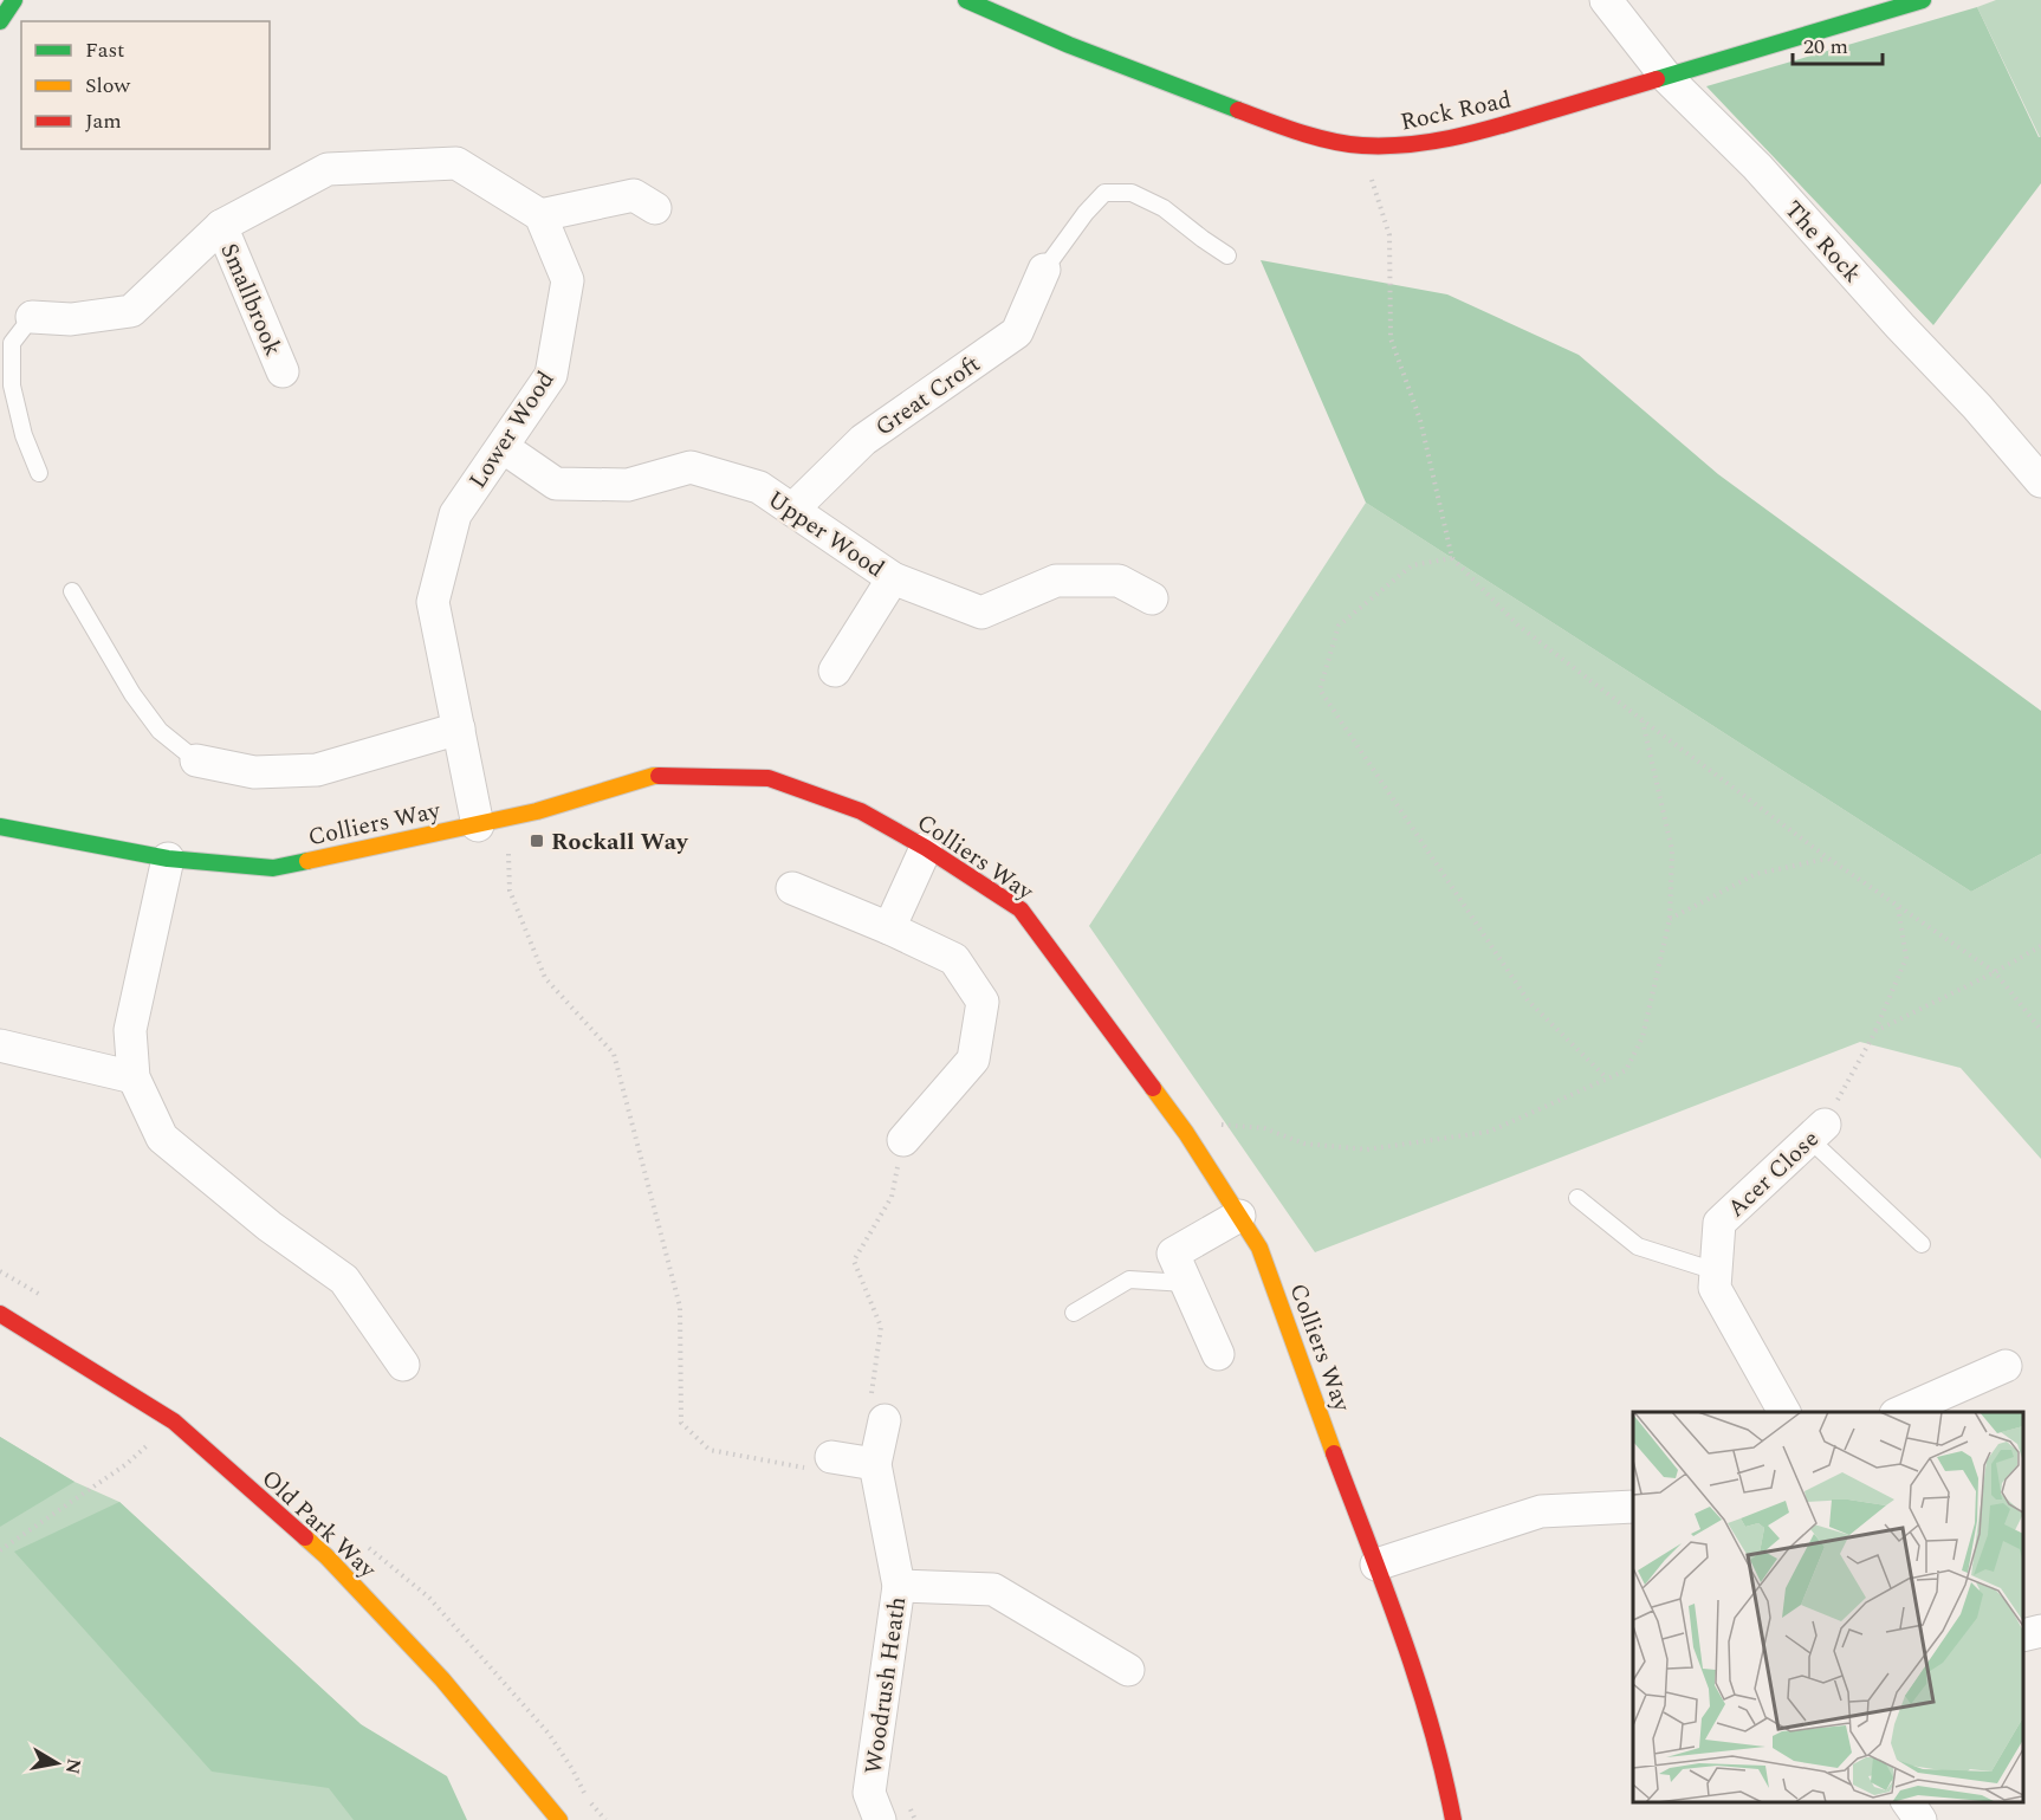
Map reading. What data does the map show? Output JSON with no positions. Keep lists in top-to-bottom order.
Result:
{
  "streets": {
    "street": [
      "Rock Road",
      "The Rock",
      "Smallbrook",
      "Great Croft",
      "Lower Wood",
      "Upper Wood",
      "Colliers Way",
      "Acer Close",
      "Old Park Way",
      "Woodrush Heath"
    ]
  },
  "crossings": [
    ["Rock Road", "The Rock"],
    ["Great Croft", "Upper Wood"],
    ["Lower Wood", "Upper Wood"],
    ["Lower Wood", "Colliers Way"]
  ],
  "places": {
    "transit": ["Rockall Way"]
  },
  "legend": ["Fast", "Slow", "Jam"],
  "scale_bar": "20 m",
  "north": "right"
}
